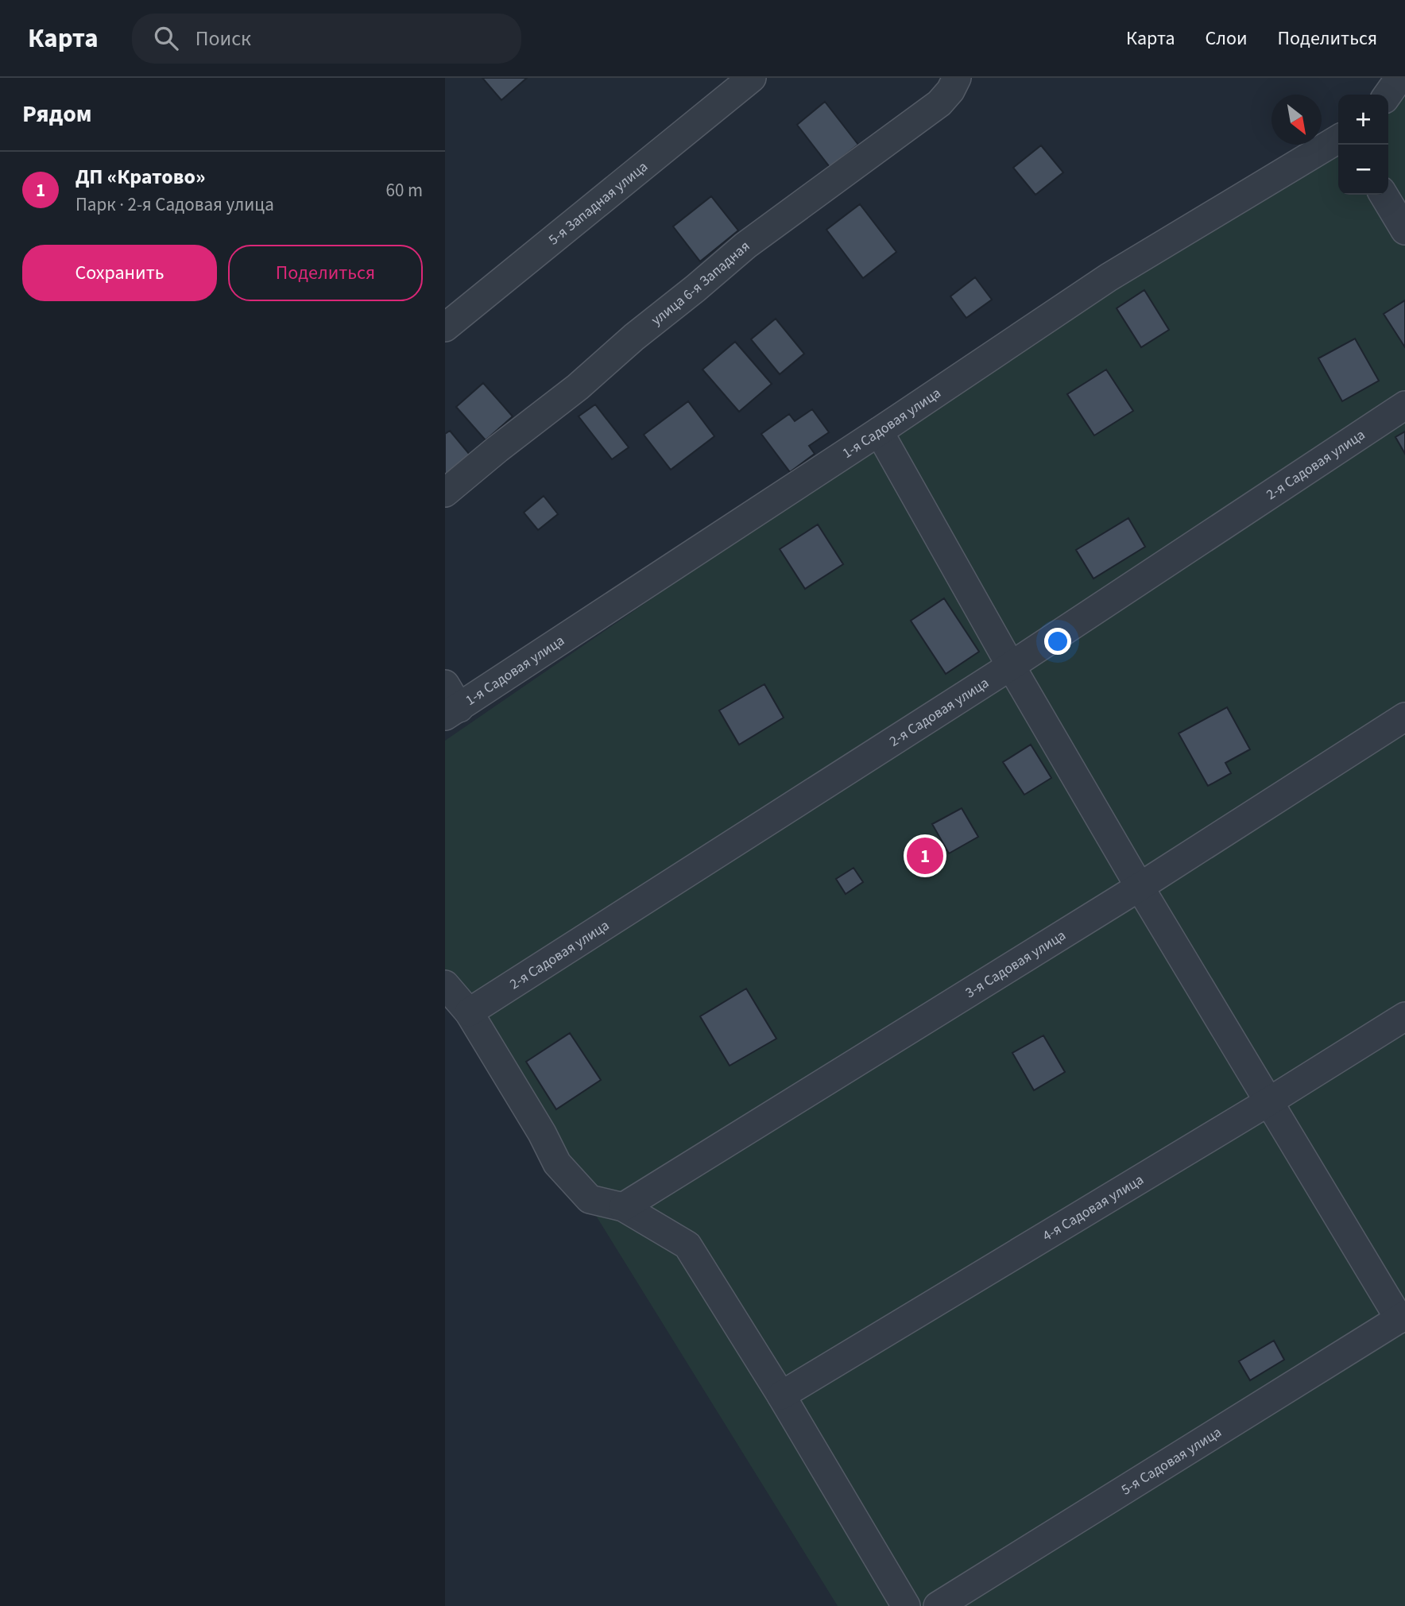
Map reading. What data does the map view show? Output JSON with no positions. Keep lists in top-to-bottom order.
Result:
{
  "streets": {
    "street": [
      "5-я Западная улица",
      "улица 6-я Западная",
      "1-я Садовая улица",
      "2-я Садовая улица",
      "3-я Садовая улица",
      "4-я Садовая улица",
      "5-я Садовая улица"
    ]
  },
  "north": "bottom right",
  "page": {
    "header": "Карта",
    "search": "Поиск",
    "nav": ["Карта", "Слои", "Поделиться"],
    "heading": "Рядом",
    "map_buttons": ["+", "−"],
    "list": [
      {
        "mark": "1",
        "name": "ДП «Кратово»",
        "note": "Парк · 2-я Садовая улица",
        "value": "60 m"
      }
    ],
    "buttons": ["Сохранить", "Поделиться"],
    "pins": "1"
  }
}
